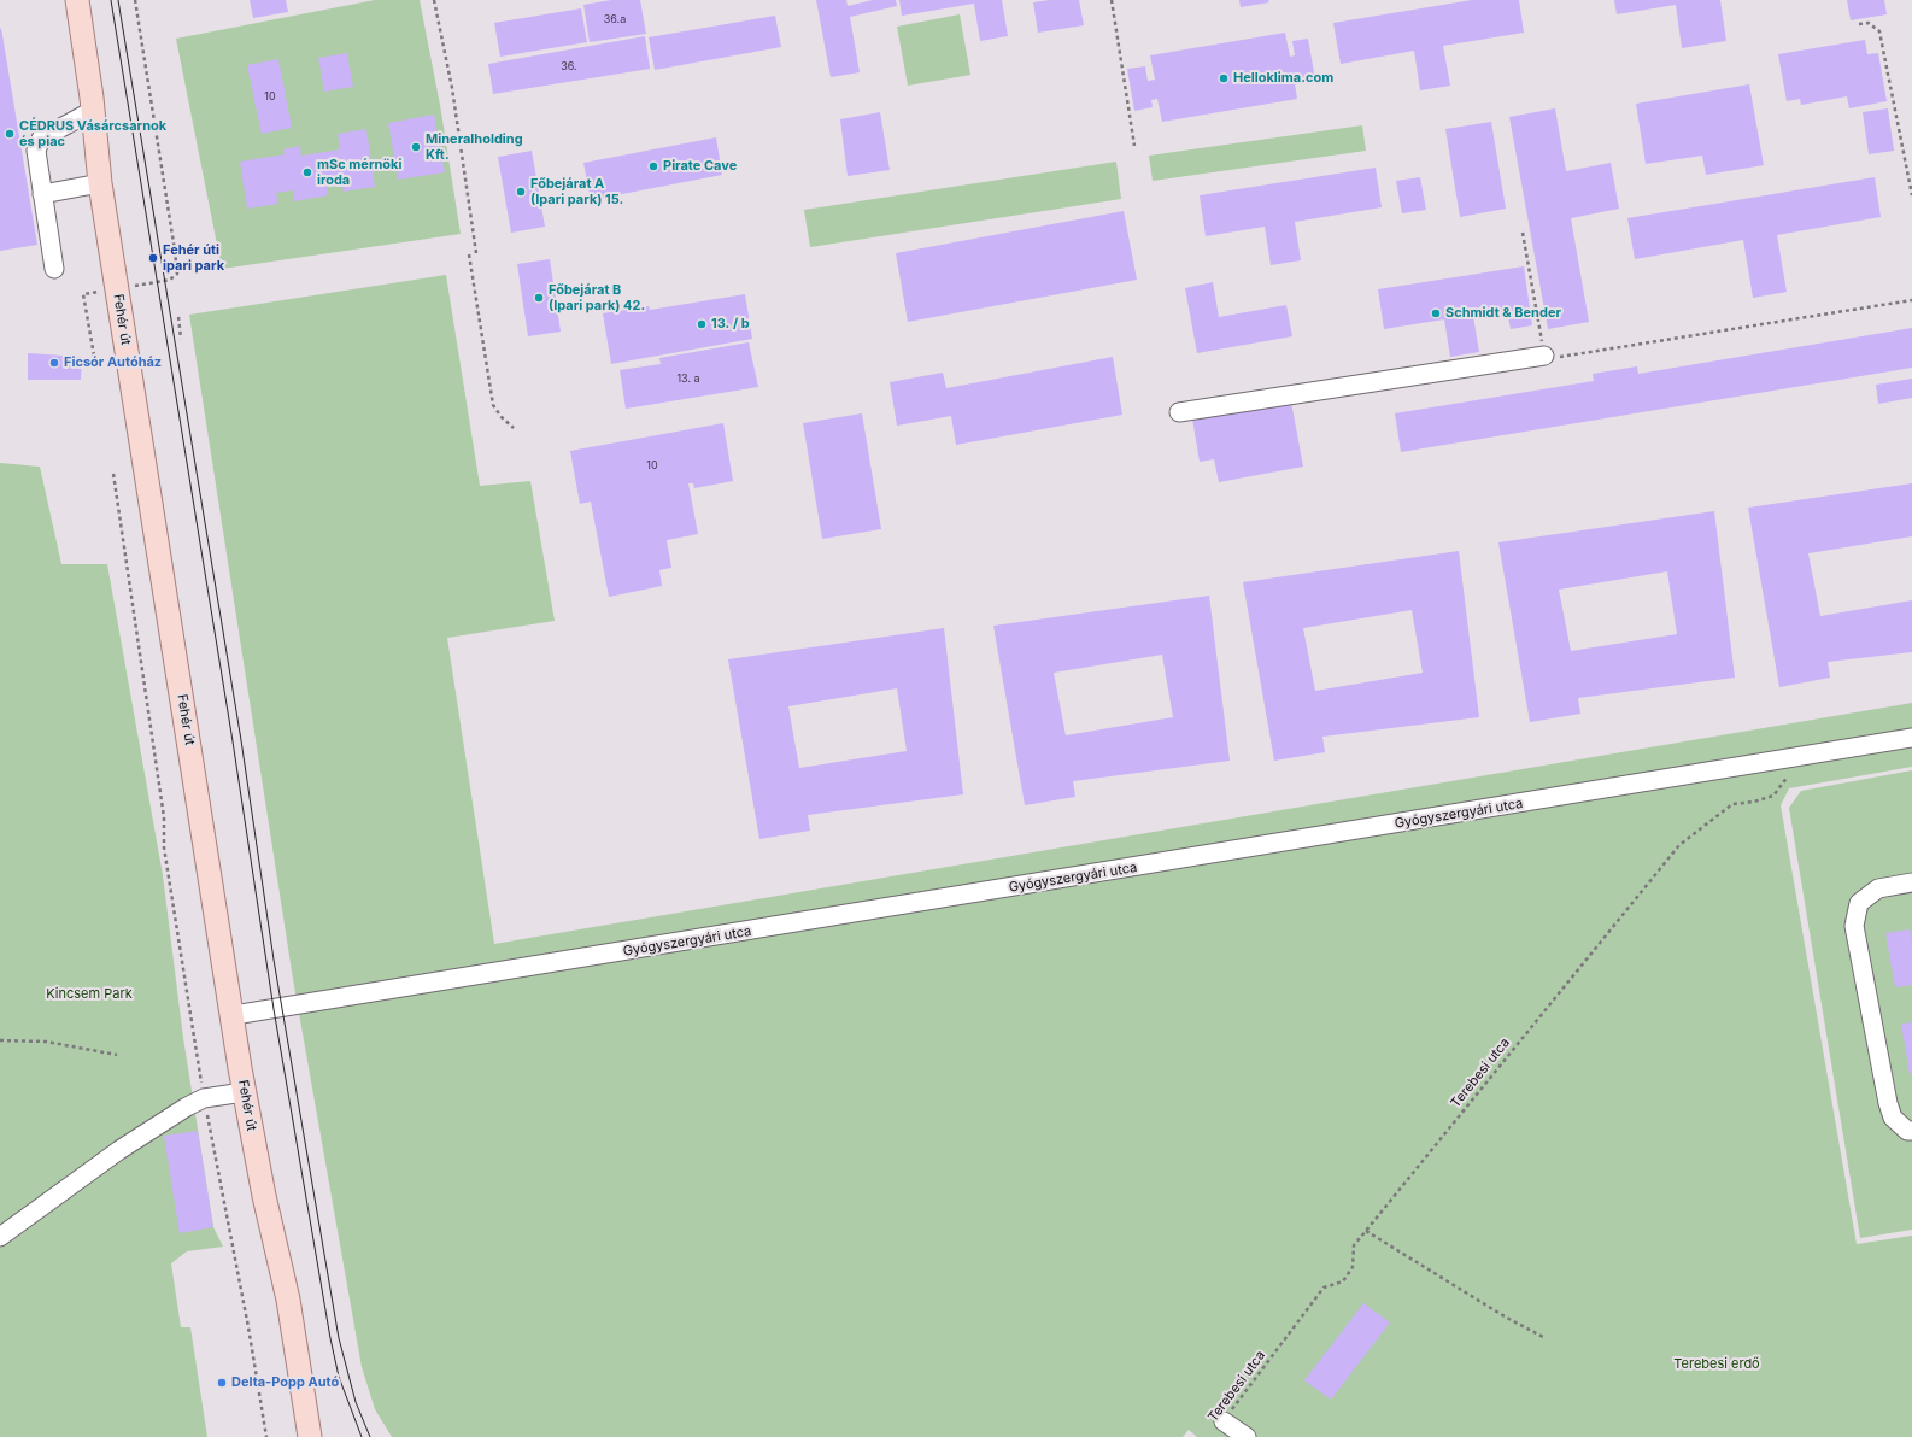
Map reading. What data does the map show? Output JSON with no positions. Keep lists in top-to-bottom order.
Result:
{
  "streets": {
    "main road": ["Fehér út"],
    "street": ["Gyógyszergyári utca"],
    "path": ["Terebesi utca"]
  },
  "crossings": [
    ["Fehér út", "Gyógyszergyári utca"],
    ["Gyógyszergyári utca", "Terebesi utca"]
  ],
  "parks": ["Kincsem Park", "Terebesi erdő"],
  "places": [
    "Helloklima.com",
    "CÉDRUS Vásárcsarnok és piac",
    "Mineralholding Kft.",
    "Pirate Cave",
    "mSc mérnöki iroda",
    "Főbejárat A (Ipari park) 15.",
    "Fehér úti ipari park",
    "Főbejárat B (Ipari park) 42.",
    "Schmidt & Bender",
    "13. / b",
    "Ficsór Autóház",
    "Delta-Popp Autó"
  ],
  "house_numbers": [
    "36.a",
    "36.",
    "10",
    "13. a",
    "10"
  ]
}
